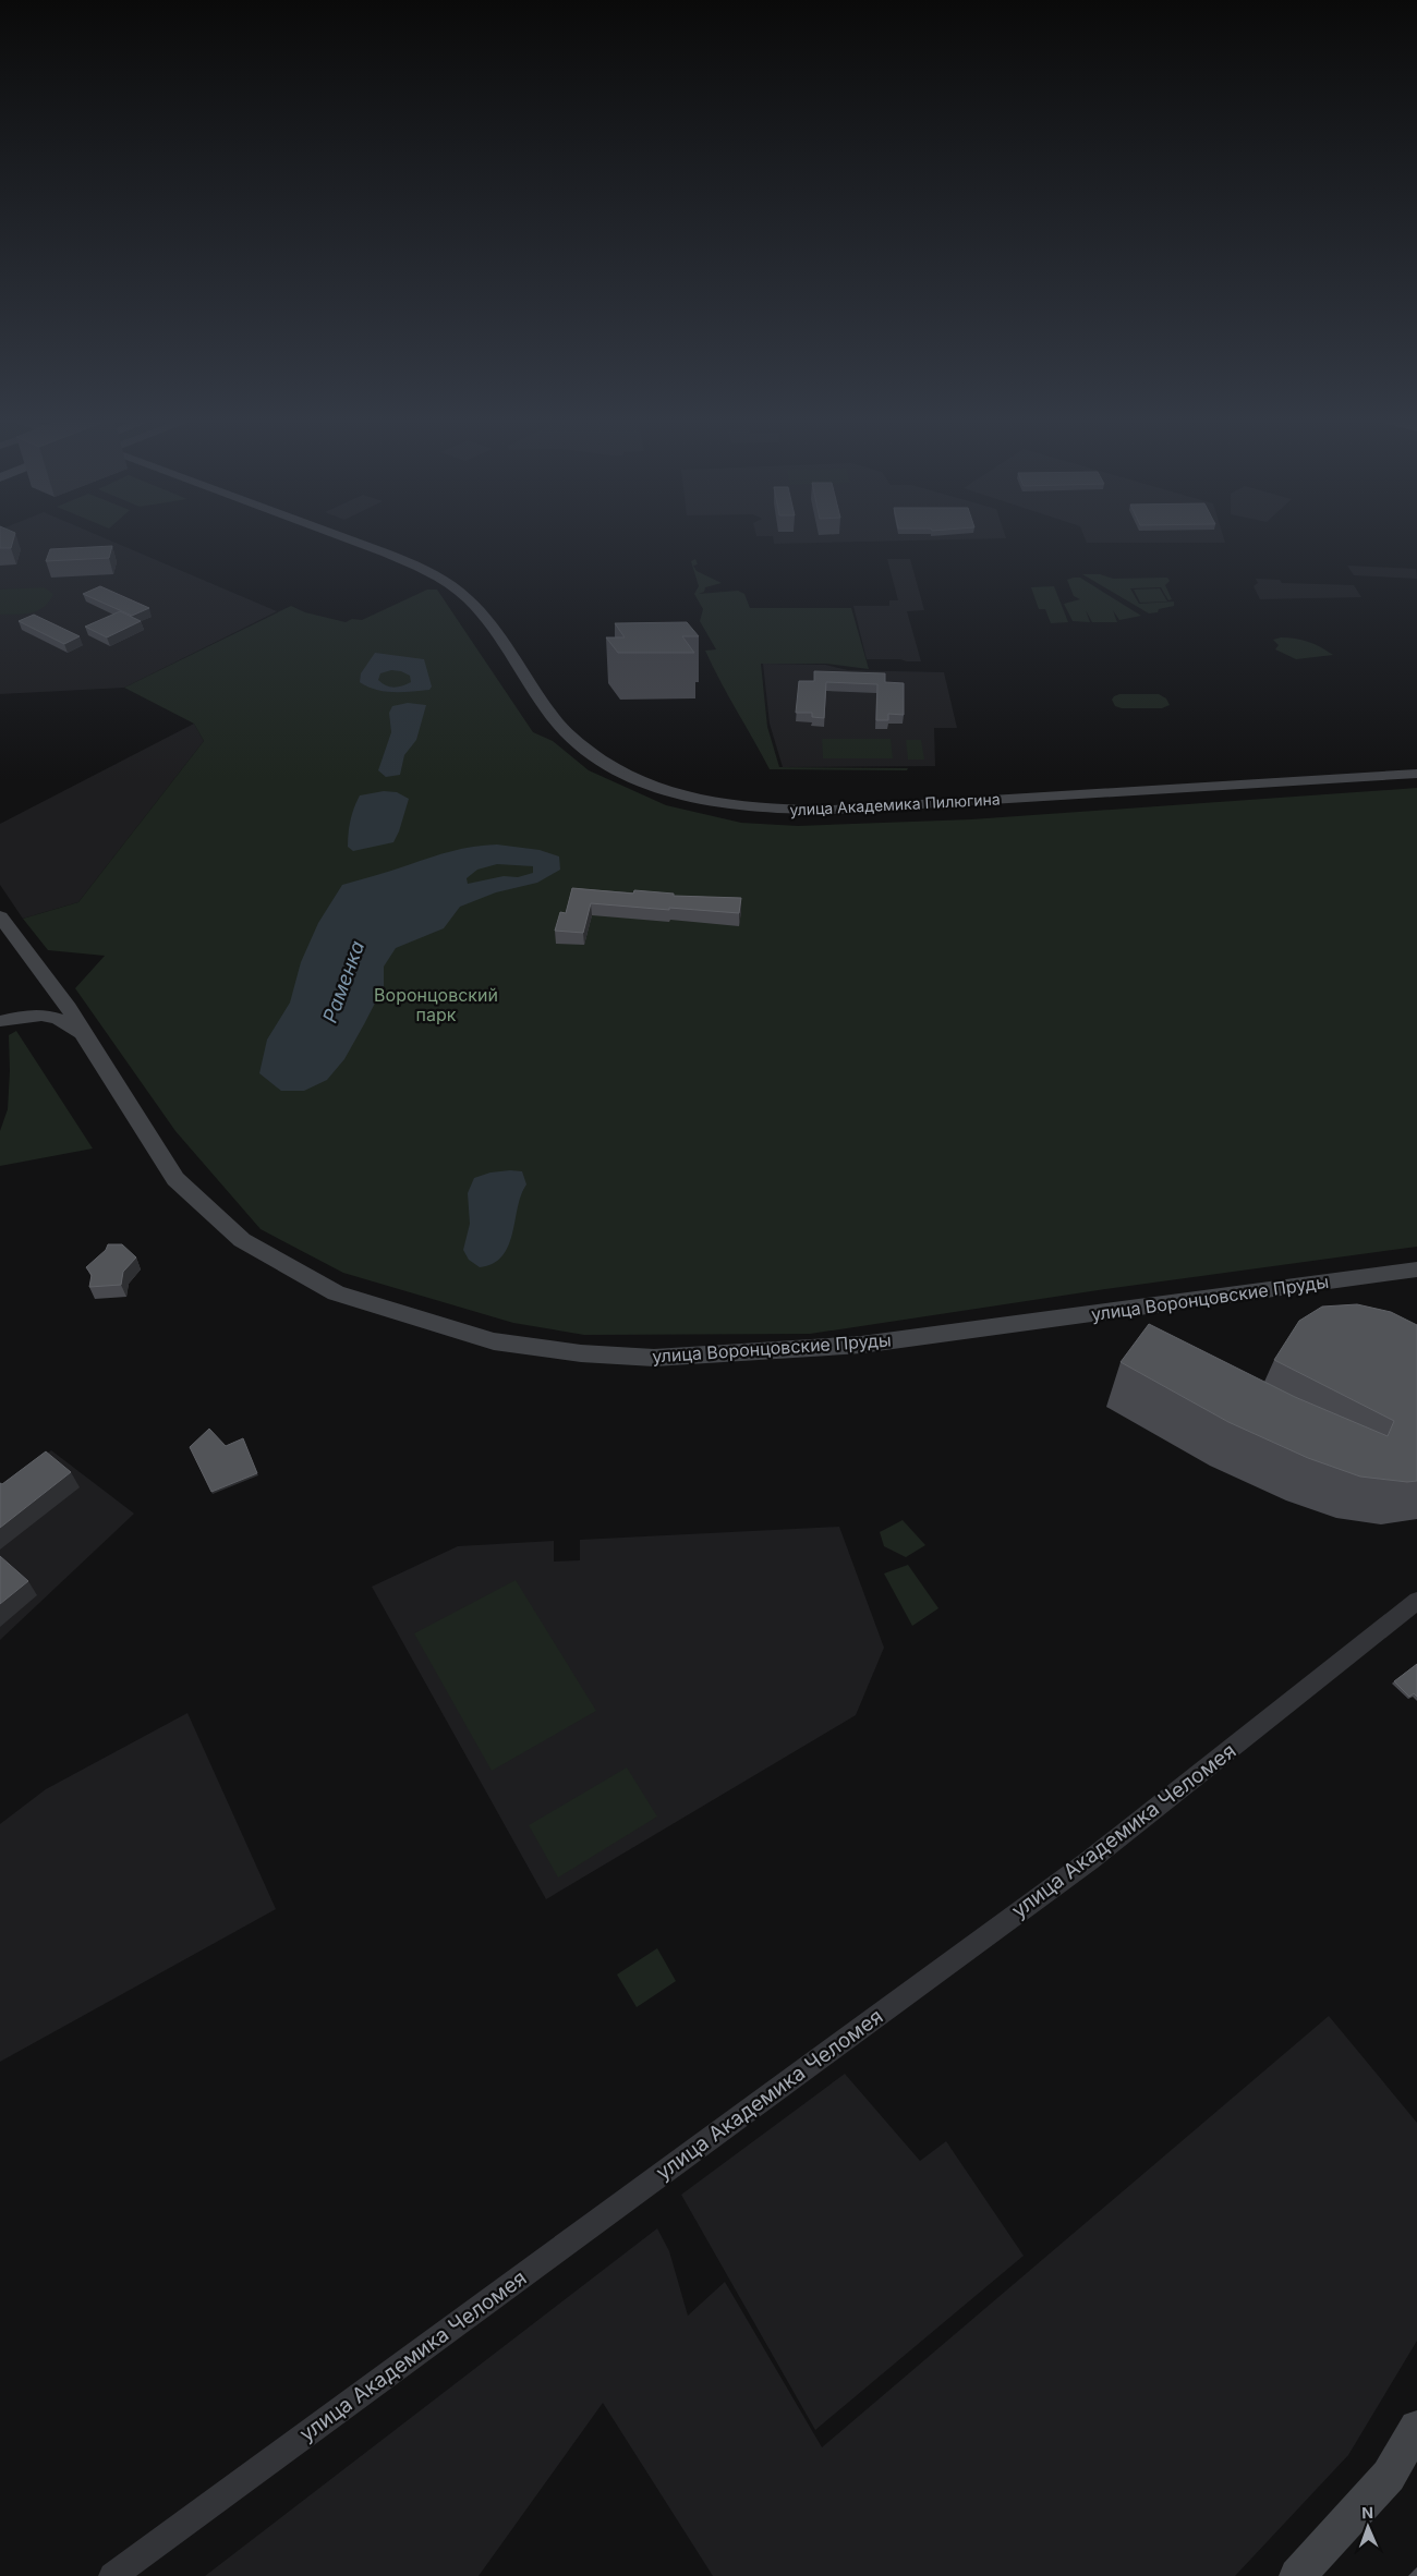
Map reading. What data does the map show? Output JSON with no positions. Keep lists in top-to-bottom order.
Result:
{
  "streets": {
    "street": ["улица Академика Пилюгина", "улица Воронцовские Пруды", "улица Академика Челомея"]
  },
  "water": ["Раменка"],
  "parks": ["Воронцовский парк"],
  "north": "top"
}
